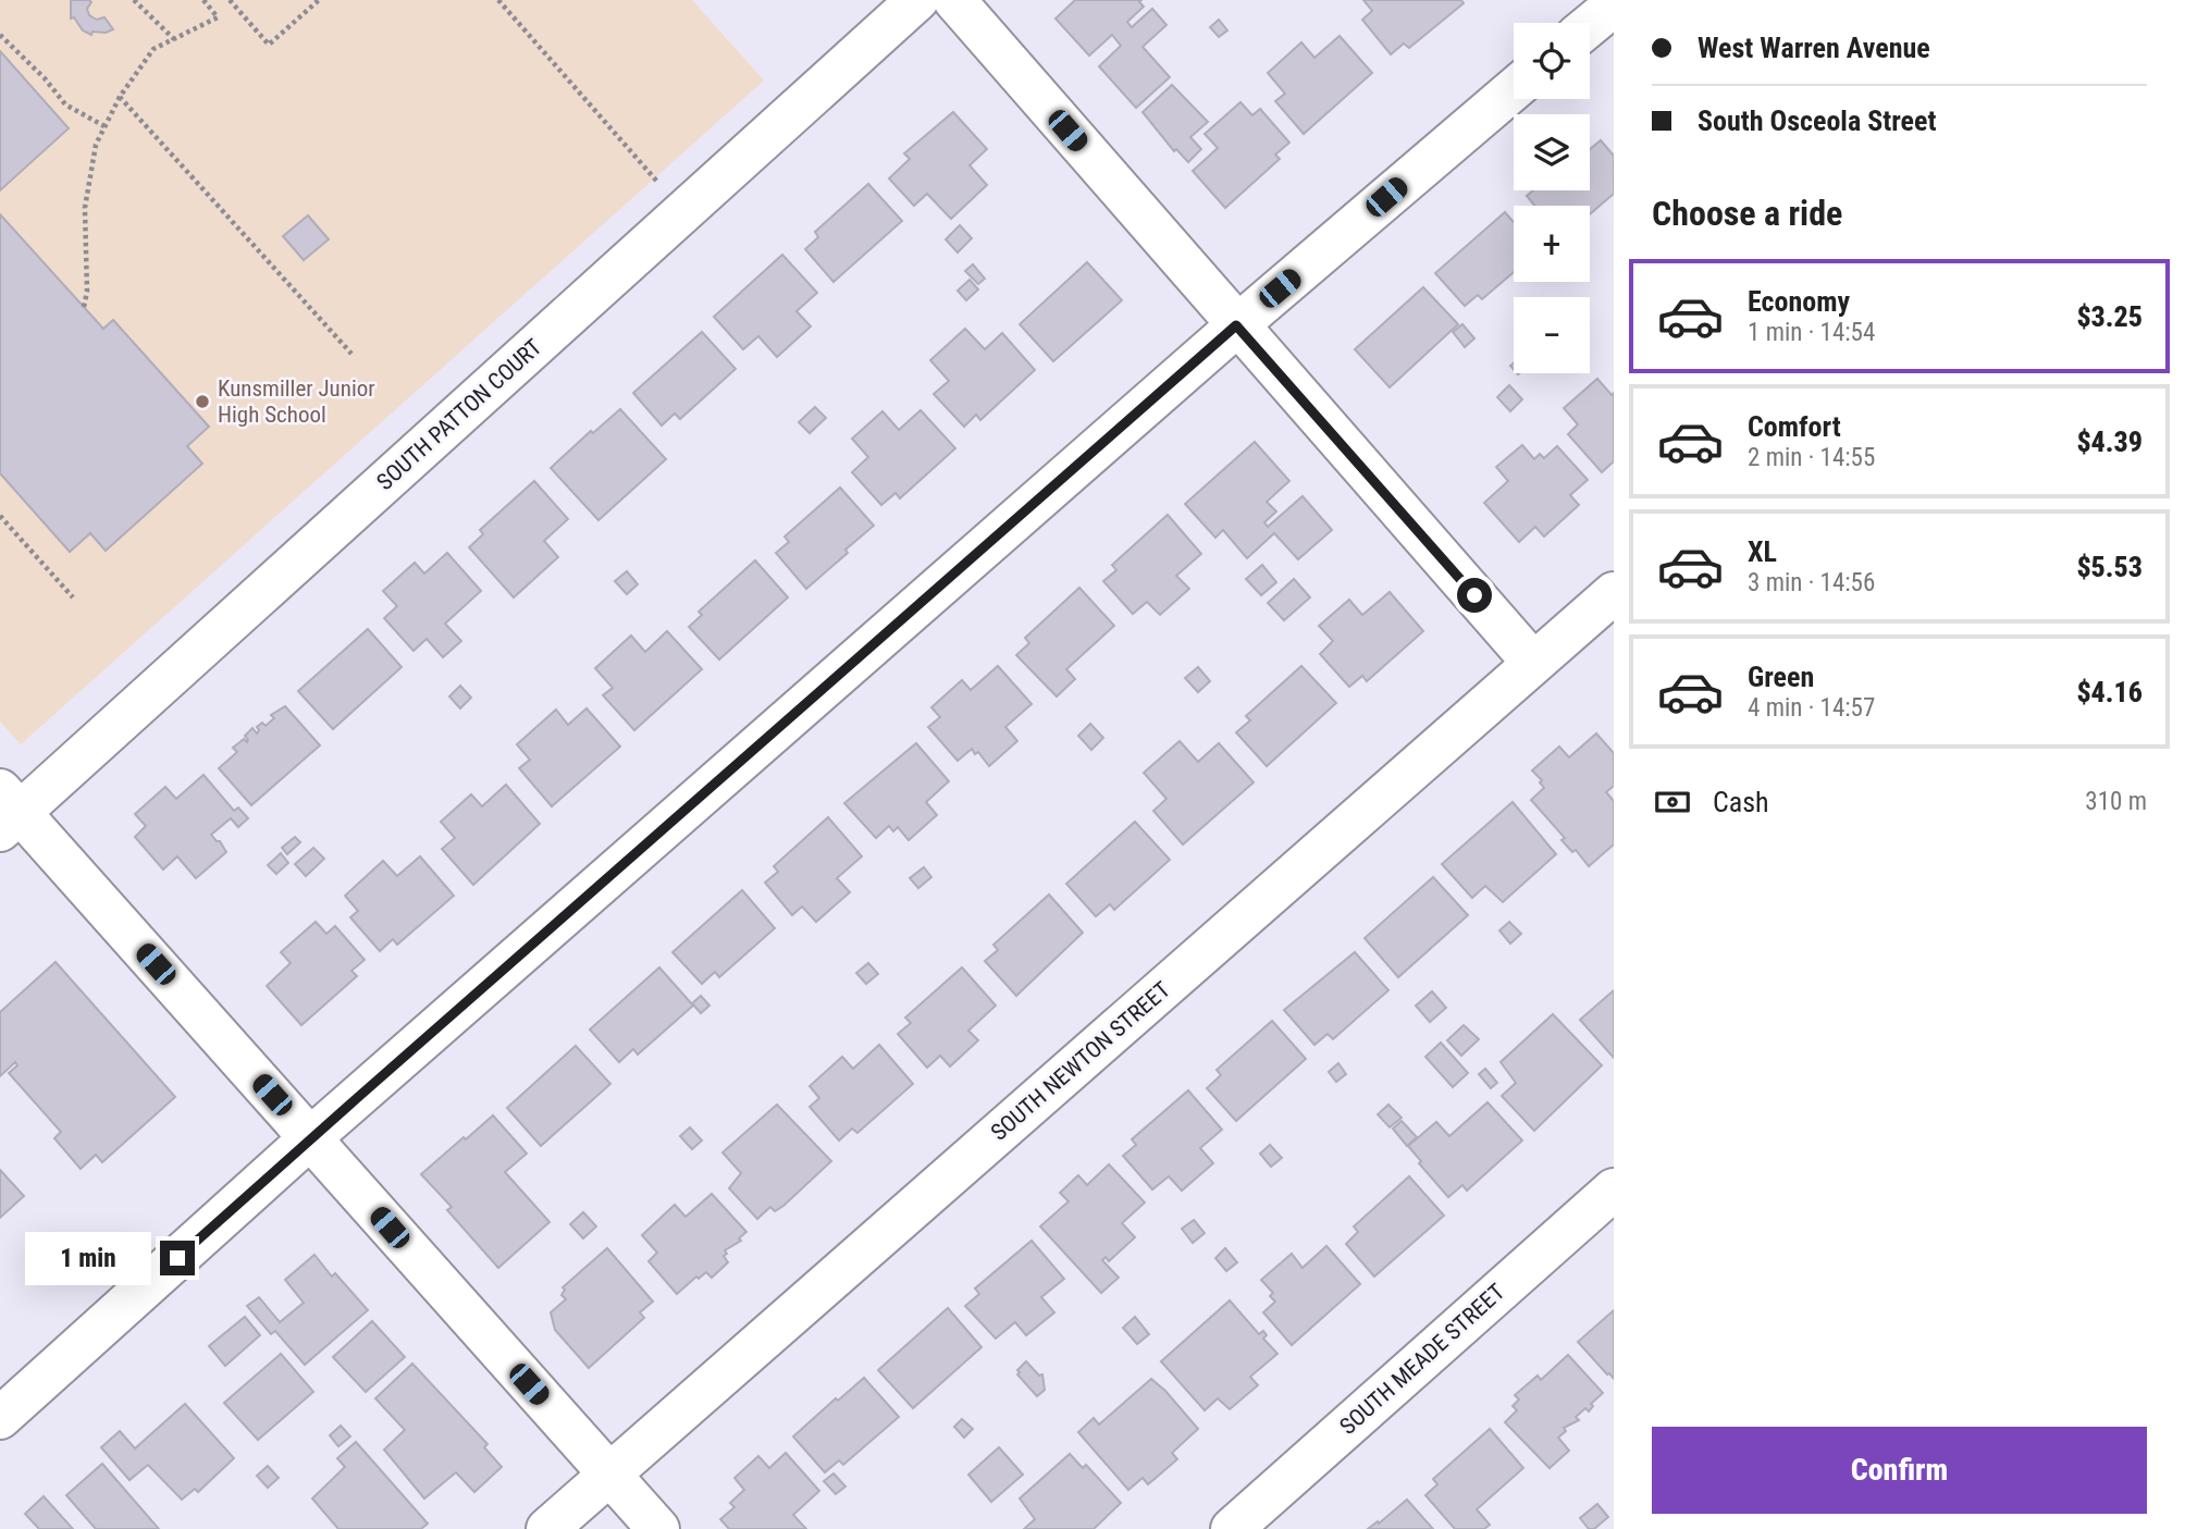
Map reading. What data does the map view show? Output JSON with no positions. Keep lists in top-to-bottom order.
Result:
{
  "streets": {
    "street": ["SOUTH PATTON COURT", "SOUTH NEWTON STREET", "SOUTH MEADE STREET"]
  },
  "places": ["Kunsmiller Junior High School"],
  "page": {
    "banner": ["West Warren Avenue", "South Osceola Street"],
    "map_buttons": ["+", "−"],
    "heading": "Choose a ride",
    "list": [
      {
        "name": "Economy",
        "note": "1 min · 14:54",
        "value": "$3.25"
      },
      {
        "name": "Comfort",
        "note": "2 min · 14:55",
        "value": "$4.39"
      },
      {
        "name": "XL",
        "note": "3 min · 14:56",
        "value": "$5.53"
      },
      {
        "name": "Green",
        "note": "4 min · 14:57",
        "value": "$4.16"
      }
    ],
    "pay": ["Cash", "310 m"],
    "bubble": "1 min",
    "buttons": "Confirm"
  }
}
